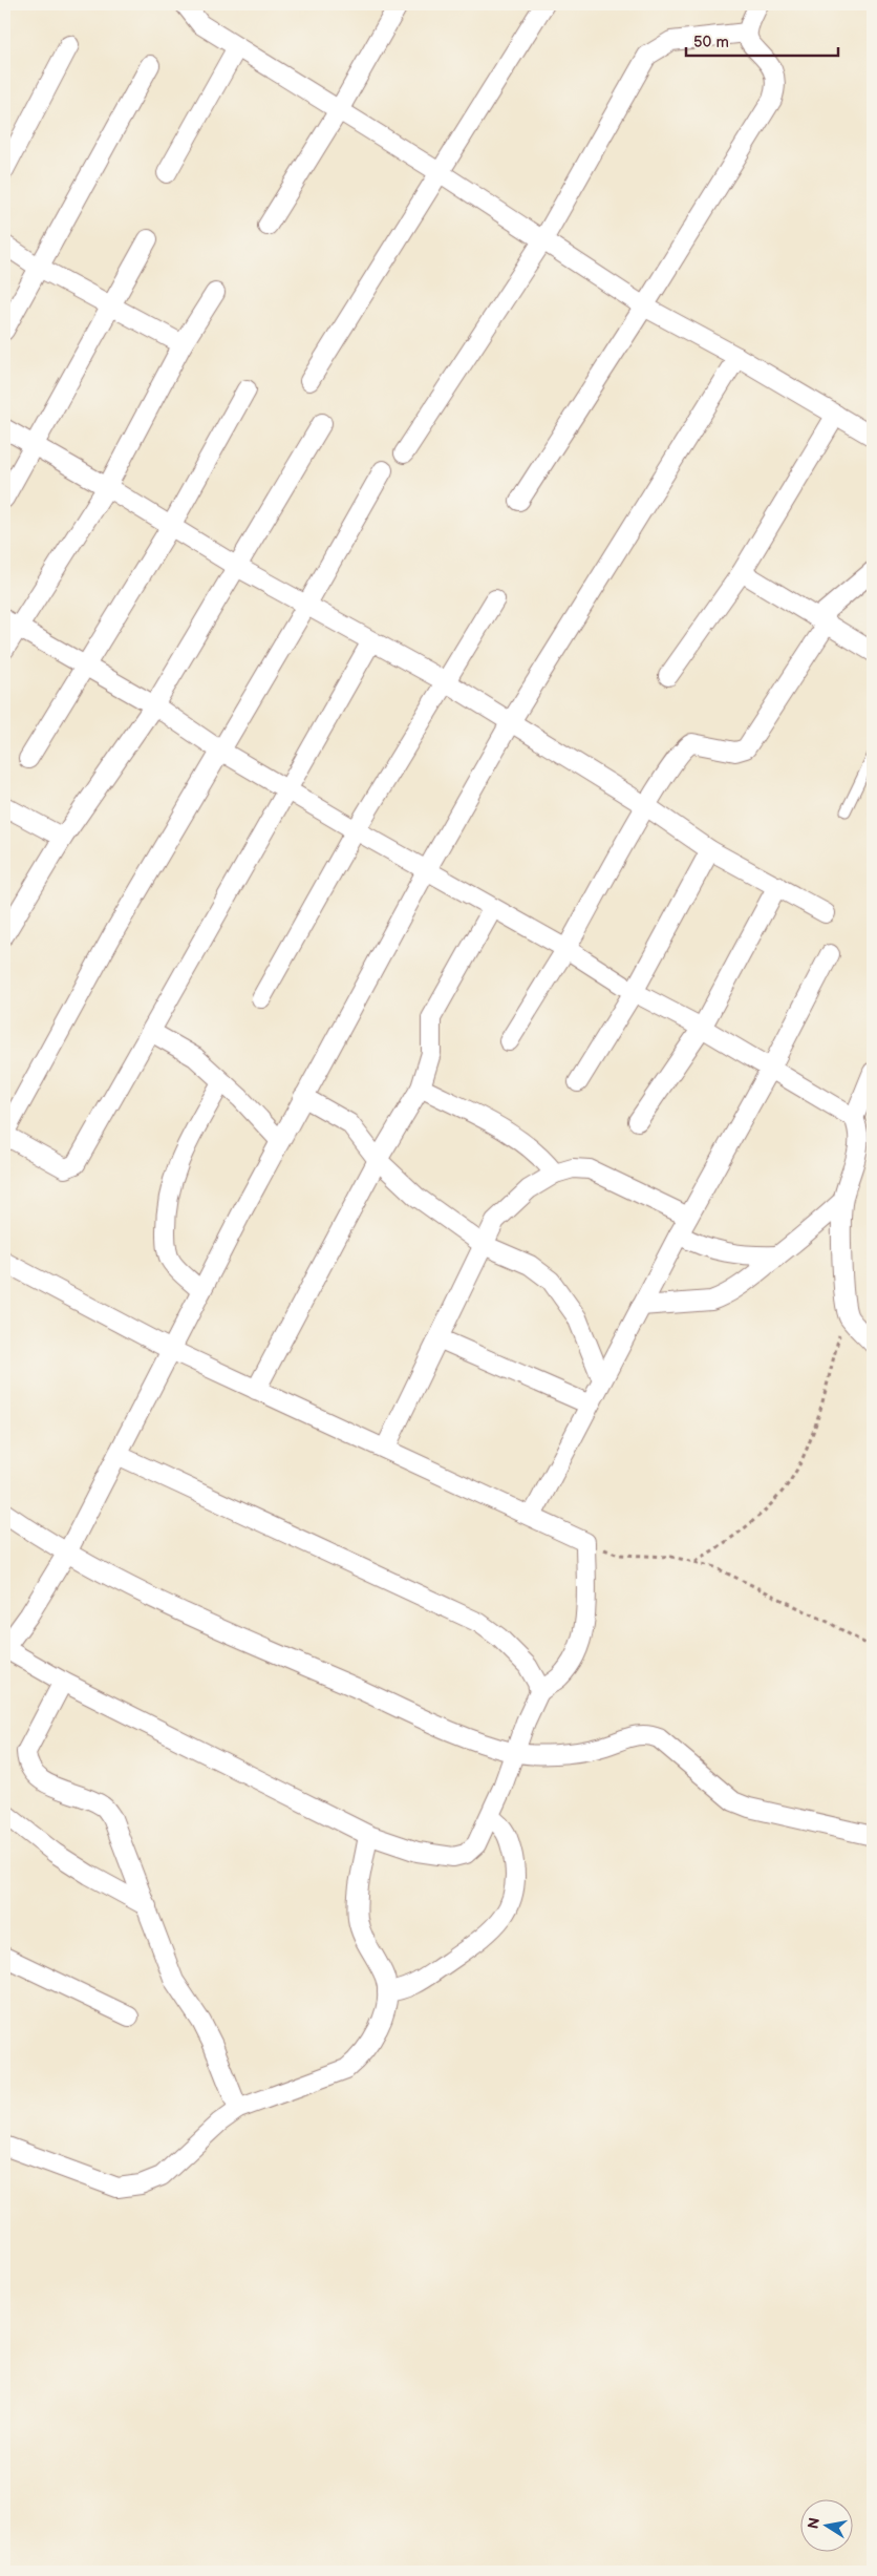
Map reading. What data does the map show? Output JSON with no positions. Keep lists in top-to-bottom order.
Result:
{
  "scale_bar": "50 m",
  "north": "left"
}
